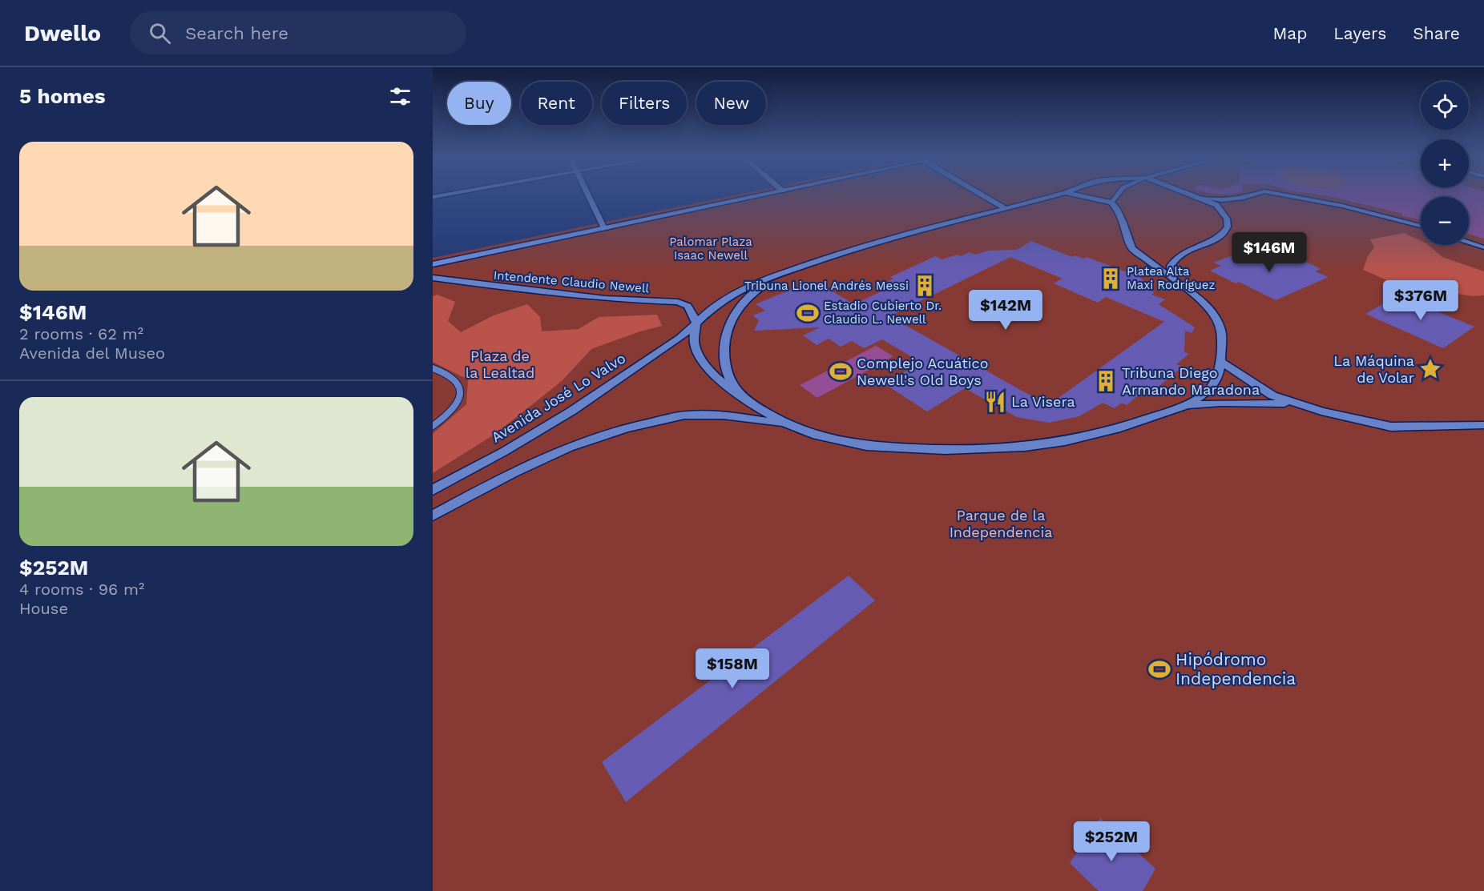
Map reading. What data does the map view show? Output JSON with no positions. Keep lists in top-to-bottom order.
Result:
{
  "streets": {
    "street": ["Intendente Claudio Newell", "Avenida José Lo Valvo"]
  },
  "crossings": [
    ["Intendente Claudio Newell", "Avenida José Lo Valvo"]
  ],
  "parks": ["Palomar Plaza Isaac Newell", "Plaza de la Lealtad", "Parque de la Independencia"],
  "places": {
    "building": ["Platea Alta Maxi Rodríguez", "Tribuna Lionel Andrés Messi", "Tribuna Diego Armando Maradona"],
    "sports": ["Estadio Cubierto Dr. Claudio L. Newell", "Complejo Acuático Newell's Old Boys", "Hipódromo Independencia"],
    "place": ["La Máquina de Volar"],
    "restaurant": ["La Visera"]
  },
  "page": {
    "header": "Dwello",
    "search": "Search here",
    "nav": ["Map", "Layers", "Share"],
    "heading": "5 homes",
    "map_buttons": ["+", "−"],
    "chip": [
      "Buy",
      "Rent",
      "Filters",
      "New"
    ],
    "list": [
      {
        "name": "$146M",
        "note": "2 rooms · 62 m² · Avenida del Museo"
      },
      {
        "name": "$252M",
        "note": "4 rooms · 96 m² · House"
      }
    ],
    "price": [
      "$146M",
      "$376M",
      "$142M",
      "$158M",
      "$252M"
    ]
  }
}
